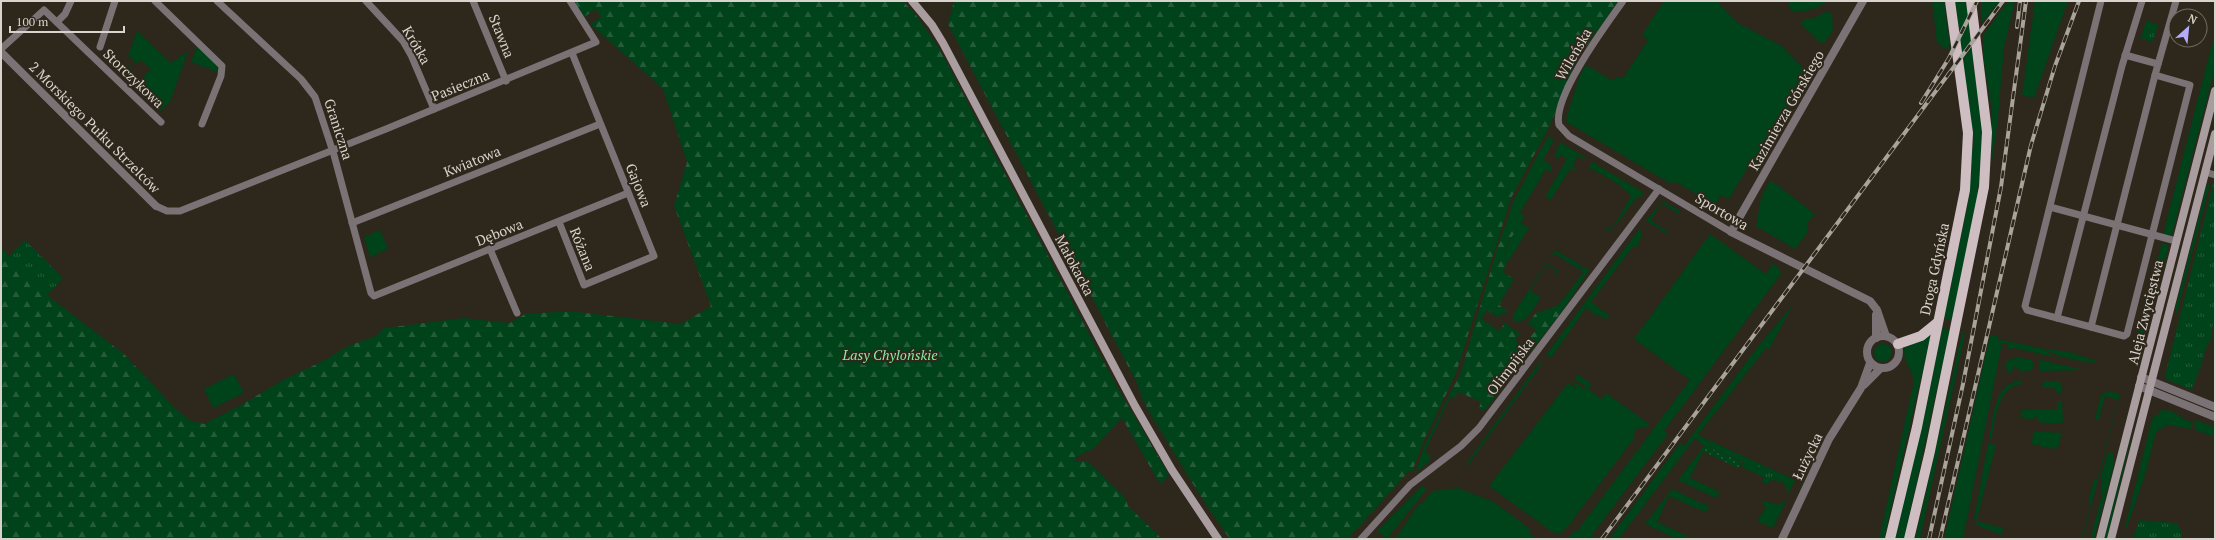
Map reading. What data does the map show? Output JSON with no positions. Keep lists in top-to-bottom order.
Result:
{
  "streets": {
    "main road": ["Małokacka", "Droga Gdyńska", "Aleja Zwycięstwa"],
    "street": [
      "Stawna",
      "Krótka",
      "Wileńska",
      "Storczykowa",
      "Pasieczna",
      "Kazimierza Górskiego",
      "2 Morskiego Pułku Strzelców",
      "Graniczna",
      "Kwiatowa",
      "Gajowa",
      "Sportowa",
      "Dębowa",
      "Różana",
      "Olimpijska",
      "Łużycka"
    ]
  },
  "crossings": [
    ["Stawna", "Pasieczna"],
    ["Krótka", "Pasieczna"],
    ["Wileńska", "Sportowa"],
    ["Storczykowa", "2 Morskiego Pułku Strzelców"],
    ["Pasieczna", "2 Morskiego Pułku Strzelców"],
    ["Pasieczna", "Graniczna"],
    ["Pasieczna", "Gajowa"],
    ["Kazimierza Górskiego", "Sportowa"],
    ["2 Morskiego Pułku Strzelców", "Graniczna"],
    ["Graniczna", "Kwiatowa"],
    ["Graniczna", "Dębowa"],
    ["Kwiatowa", "Gajowa"],
    ["Gajowa", "Dębowa"],
    ["Gajowa", "Różana"],
    ["Sportowa", "Olimpijska"],
    ["Sportowa", "Łużycka"],
    ["Dębowa", "Różana"]
  ],
  "parks": ["Lasy Chylońskie"],
  "scale_bar": "100 m",
  "north": "top right"
}
